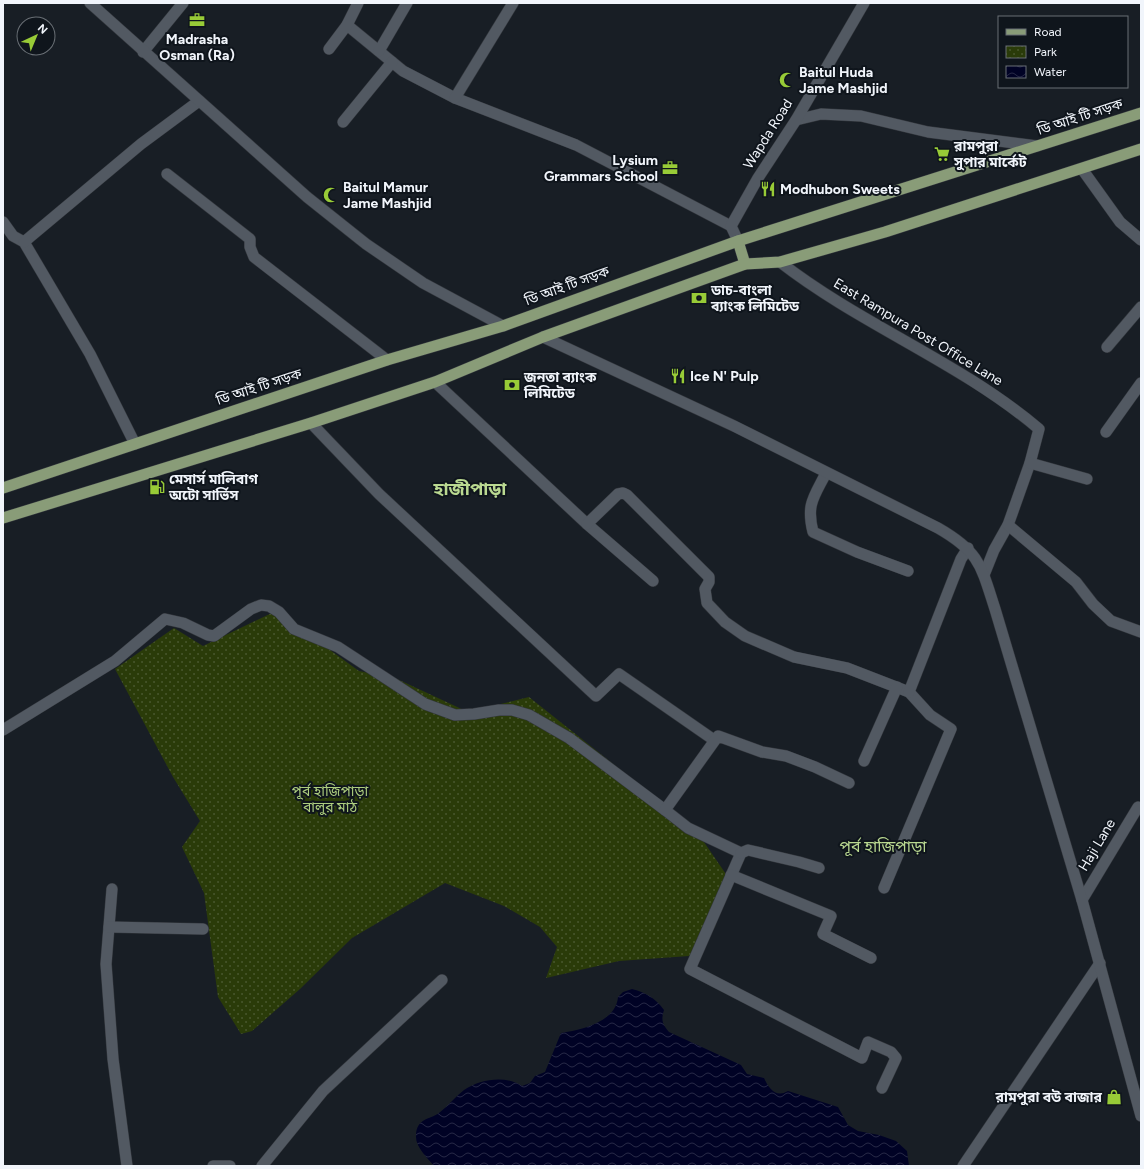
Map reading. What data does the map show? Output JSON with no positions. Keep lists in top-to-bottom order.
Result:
{
  "streets": {
    "main road": ["ডি আই টি সড়ক"],
    "street": ["Wapda Road", "East Rampura Post Office Lane", "Haji Lane"]
  },
  "districts": ["হাজীপাড়া", "পূর্ব হাজিপাড়া"],
  "parks": ["পূর্ব হাজিপাড়া বালুর মাঠ"],
  "places": {
    "office": ["Madrasha Osman (Ra)", "Lysium Grammars School"],
    "mosque": ["Baitul Huda Jame Mashjid", "Baitul Mamur Jame Mashjid"],
    "supermarket": ["রামপুরা সুপার মার্কেট"],
    "restaurant": ["Modhubon Sweets", "Ice N' Pulp"],
    "bank": ["ডাচ-বাংলা ব্যাংক লিমিটেড", "জনতা ব্যাংক লিমিটেড"],
    "fuel station": ["মেসার্স মালিবাগ অটো সার্ভিস"],
    "shop": ["রামপুরা বউ বাজার"]
  },
  "legend": ["Road", "Park", "Water"],
  "north": "top right"
}
